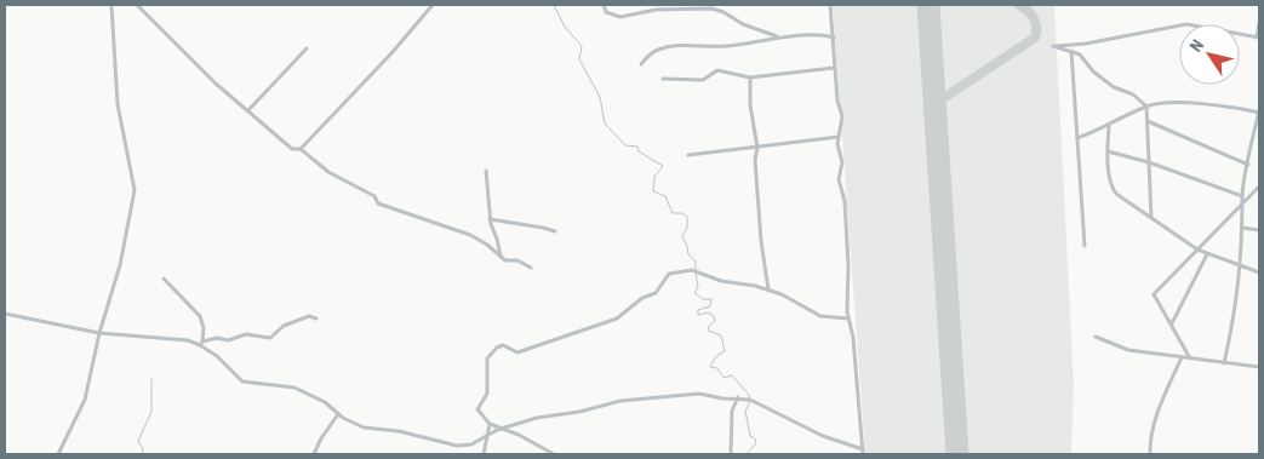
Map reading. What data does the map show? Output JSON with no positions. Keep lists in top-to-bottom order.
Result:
{
  "north": "top left"
}
